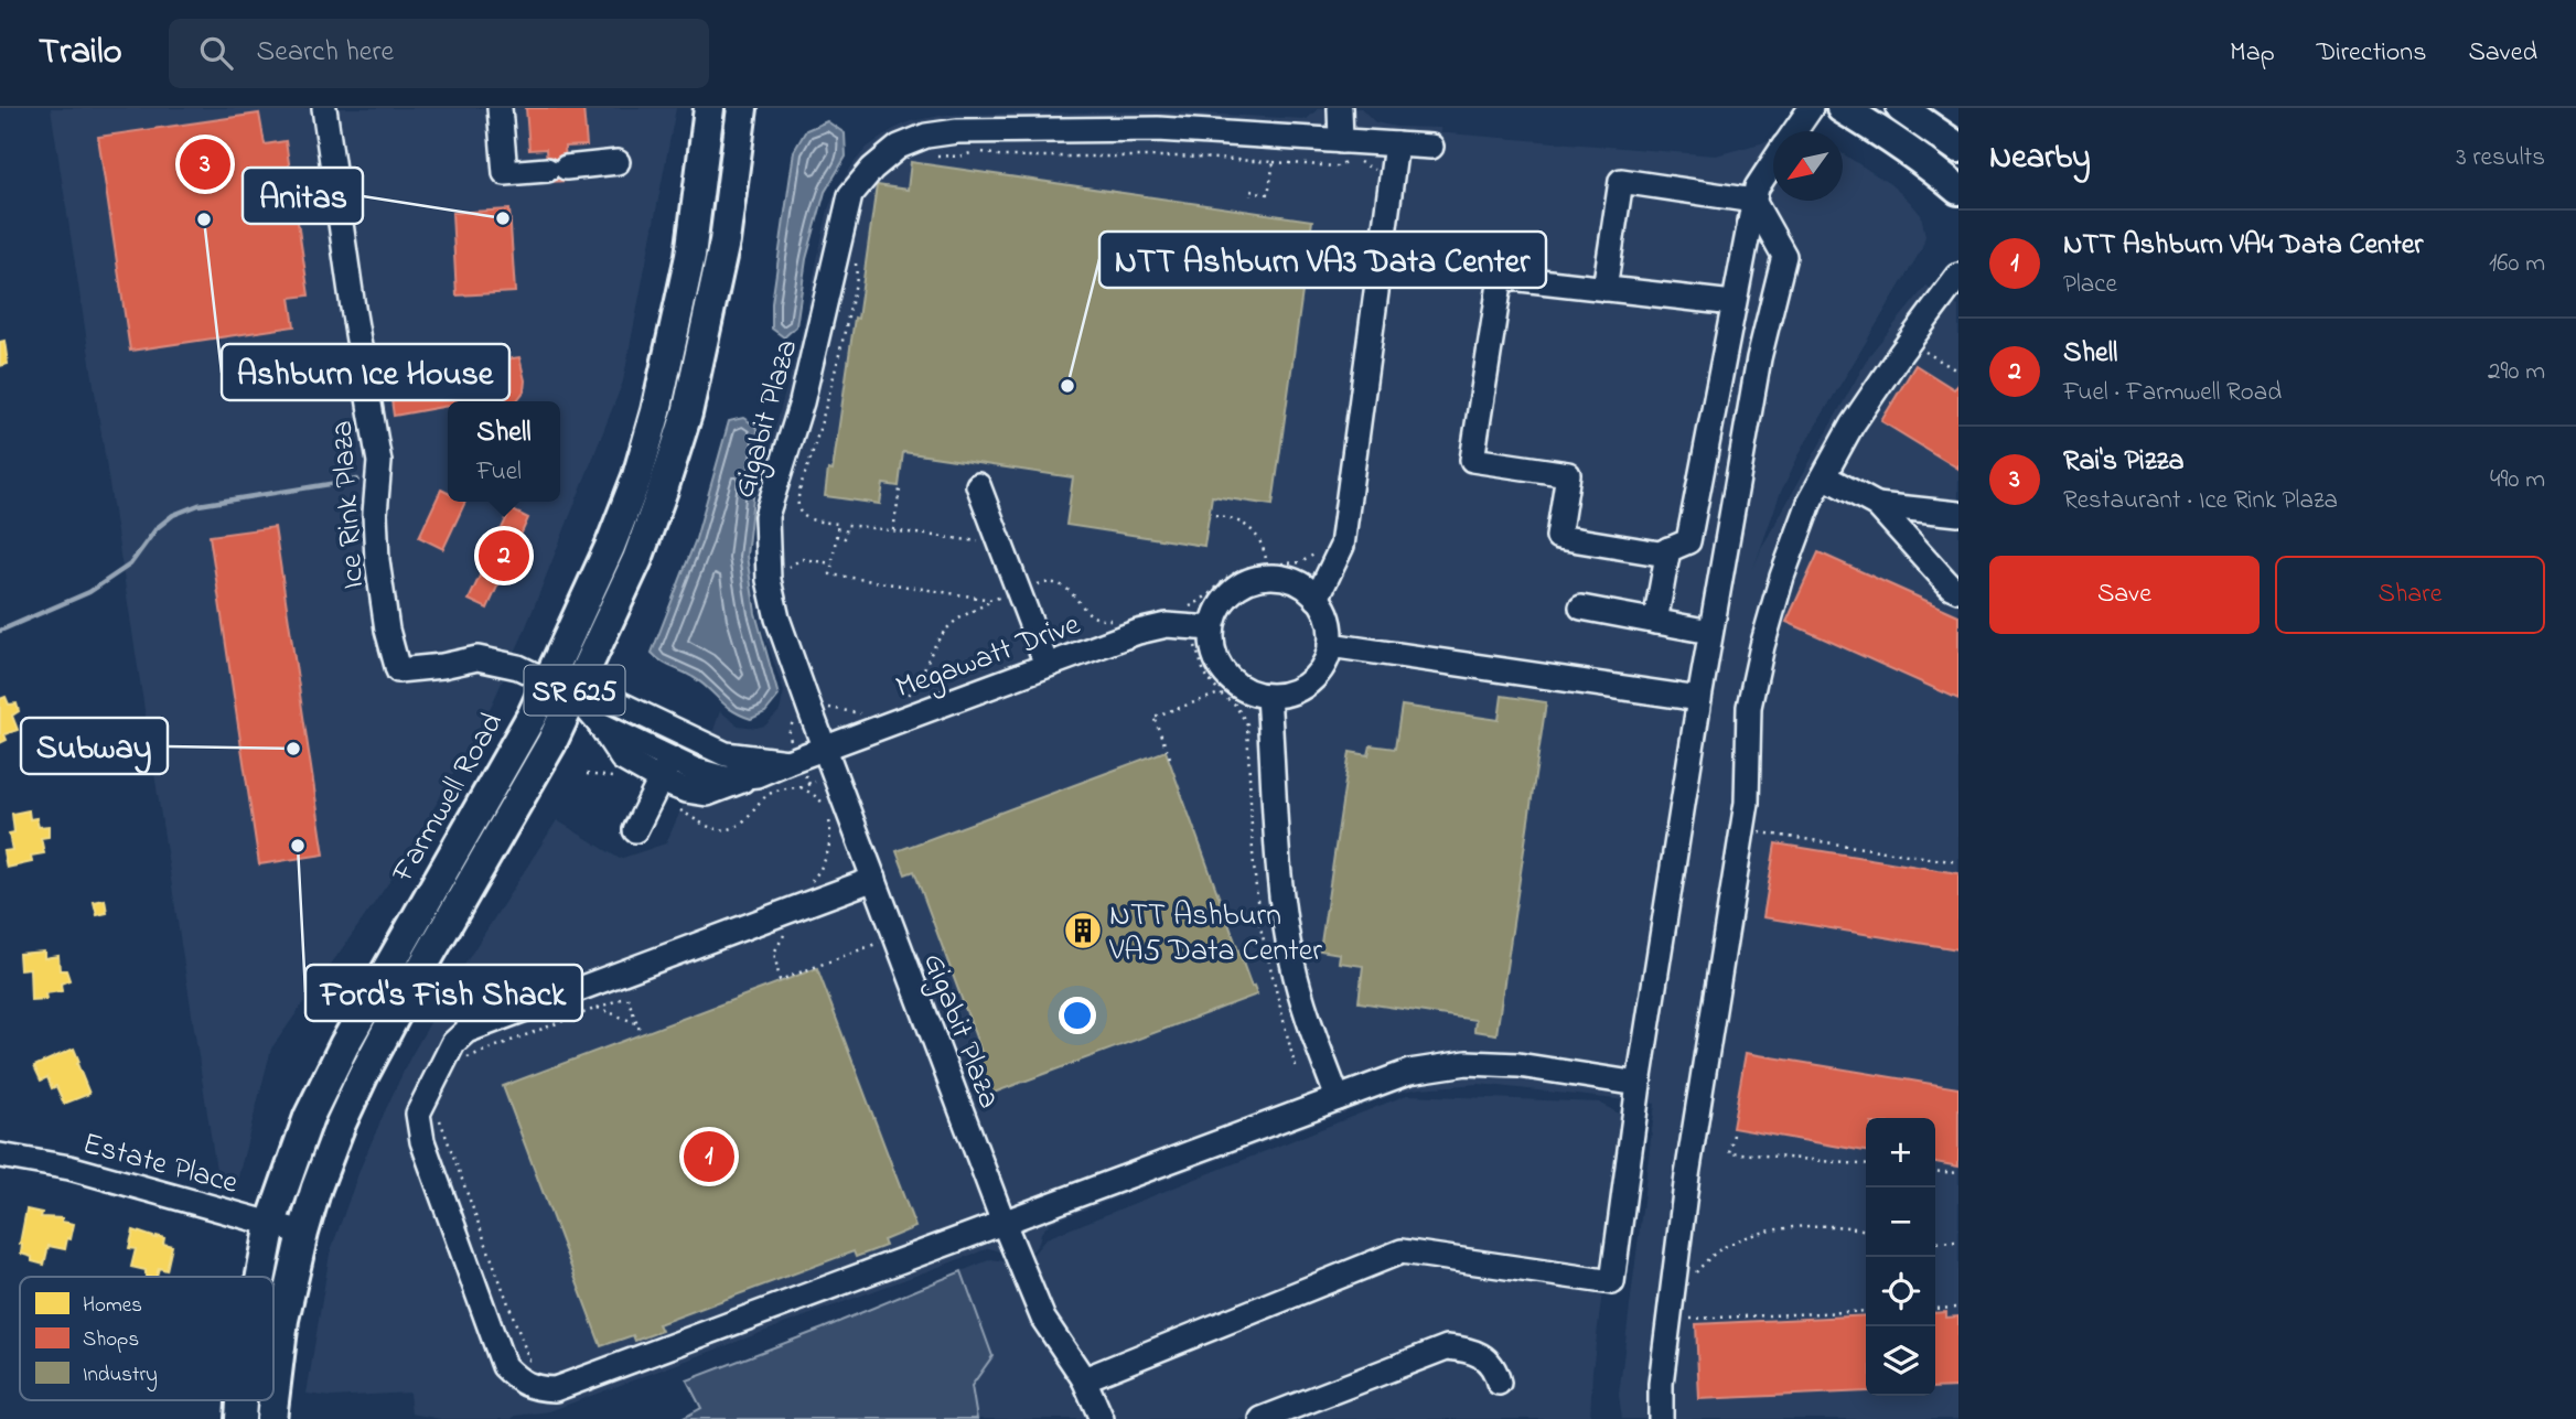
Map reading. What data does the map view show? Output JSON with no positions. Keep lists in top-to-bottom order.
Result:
{
  "streets": {
    "main road": ["SR 625", "Farmwell Road"],
    "street": [
      "Gigabit Plaza",
      "Ice Rink Plaza",
      "Megawatt Drive",
      "Estate Place"
    ]
  },
  "crossings": [
    ["Gigabit Plaza", "Megawatt Drive"],
    ["Ice Rink Plaza", "Megawatt Drive"],
    ["Ice Rink Plaza", "Farmwell Road"],
    ["Megawatt Drive", "Farmwell Road"],
    ["Farmwell Road", "Estate Place"]
  ],
  "places": {
    "other": [
      "Anitas",
      "Ashburn Ice House",
      "NTT Ashburn VA3 Data Center",
      "Subway",
      "Ford's Fish Shack"
    ],
    "building": ["NTT Ashburn VA5 Data Center"]
  },
  "legend": ["Homes", "Shops", "Industry"],
  "north": "bottom left",
  "page": {
    "header": "Trailo",
    "search": "Search here",
    "nav": ["Map", "Directions", "Saved"],
    "heading": ["Nearby", "3 results"],
    "pins": ["3", "2", "1"],
    "list": [
      {
        "mark": "1",
        "name": "NTT Ashburn VA4 Data Center",
        "note": "Place",
        "value": "160 m"
      },
      {
        "mark": "2",
        "name": "Shell",
        "note": "Fuel · Farmwell Road",
        "value": "290 m"
      },
      {
        "mark": "3",
        "name": "Rai's Pizza",
        "note": "Restaurant · Ice Rink Plaza",
        "value": "490 m"
      }
    ],
    "popup": ["Shell", "Fuel"],
    "buttons": ["Save", "Share"],
    "map_buttons": ["+", "−"]
  }
}
